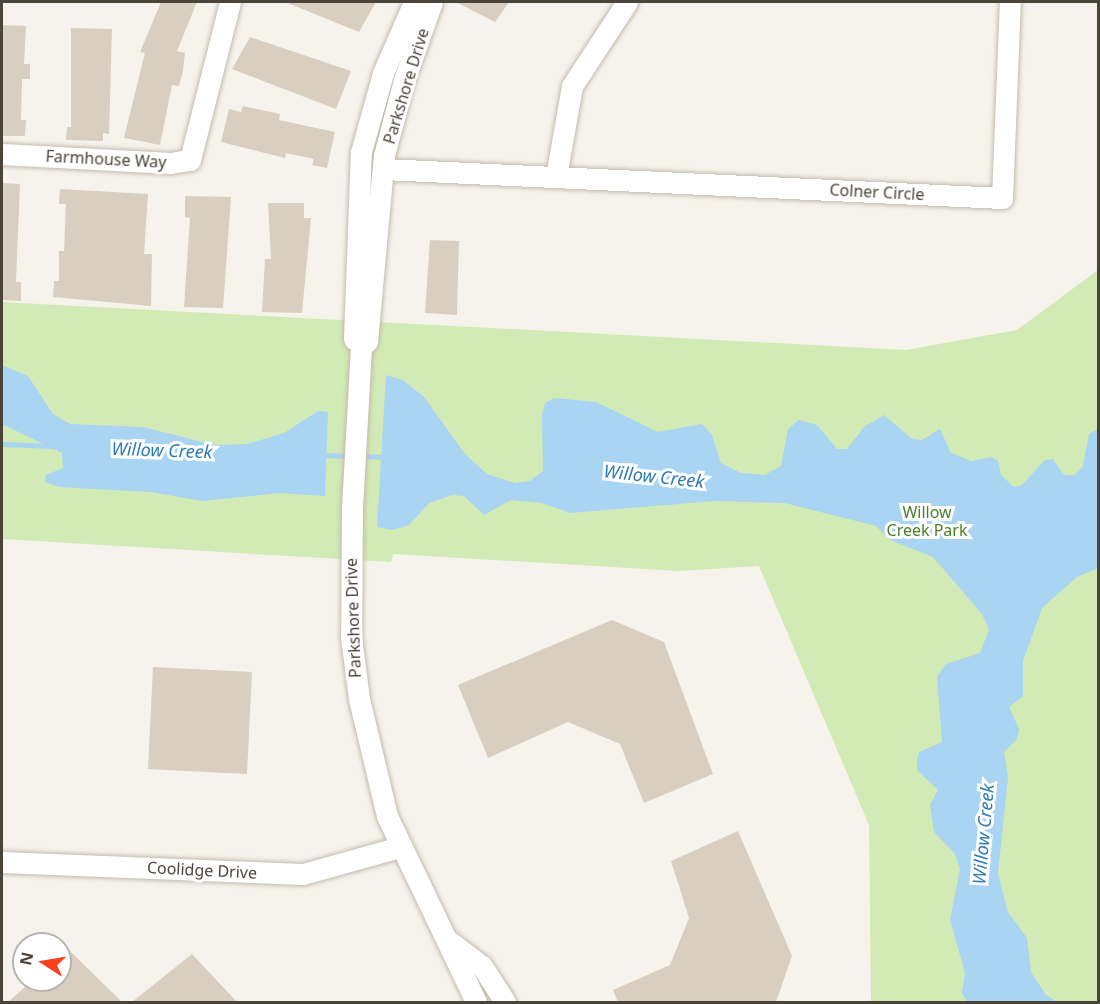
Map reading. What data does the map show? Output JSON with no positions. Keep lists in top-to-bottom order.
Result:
{
  "streets": {
    "street": [
      "Parkshore Drive",
      "Farmhouse Way",
      "Colner Circle",
      "Coolidge Drive"
    ]
  },
  "crossings": [
    ["Parkshore Drive", "Colner Circle"],
    ["Parkshore Drive", "Coolidge Drive"]
  ],
  "water": ["Willow Creek"],
  "parks": ["Willow Creek Park"],
  "north": "left"
}
